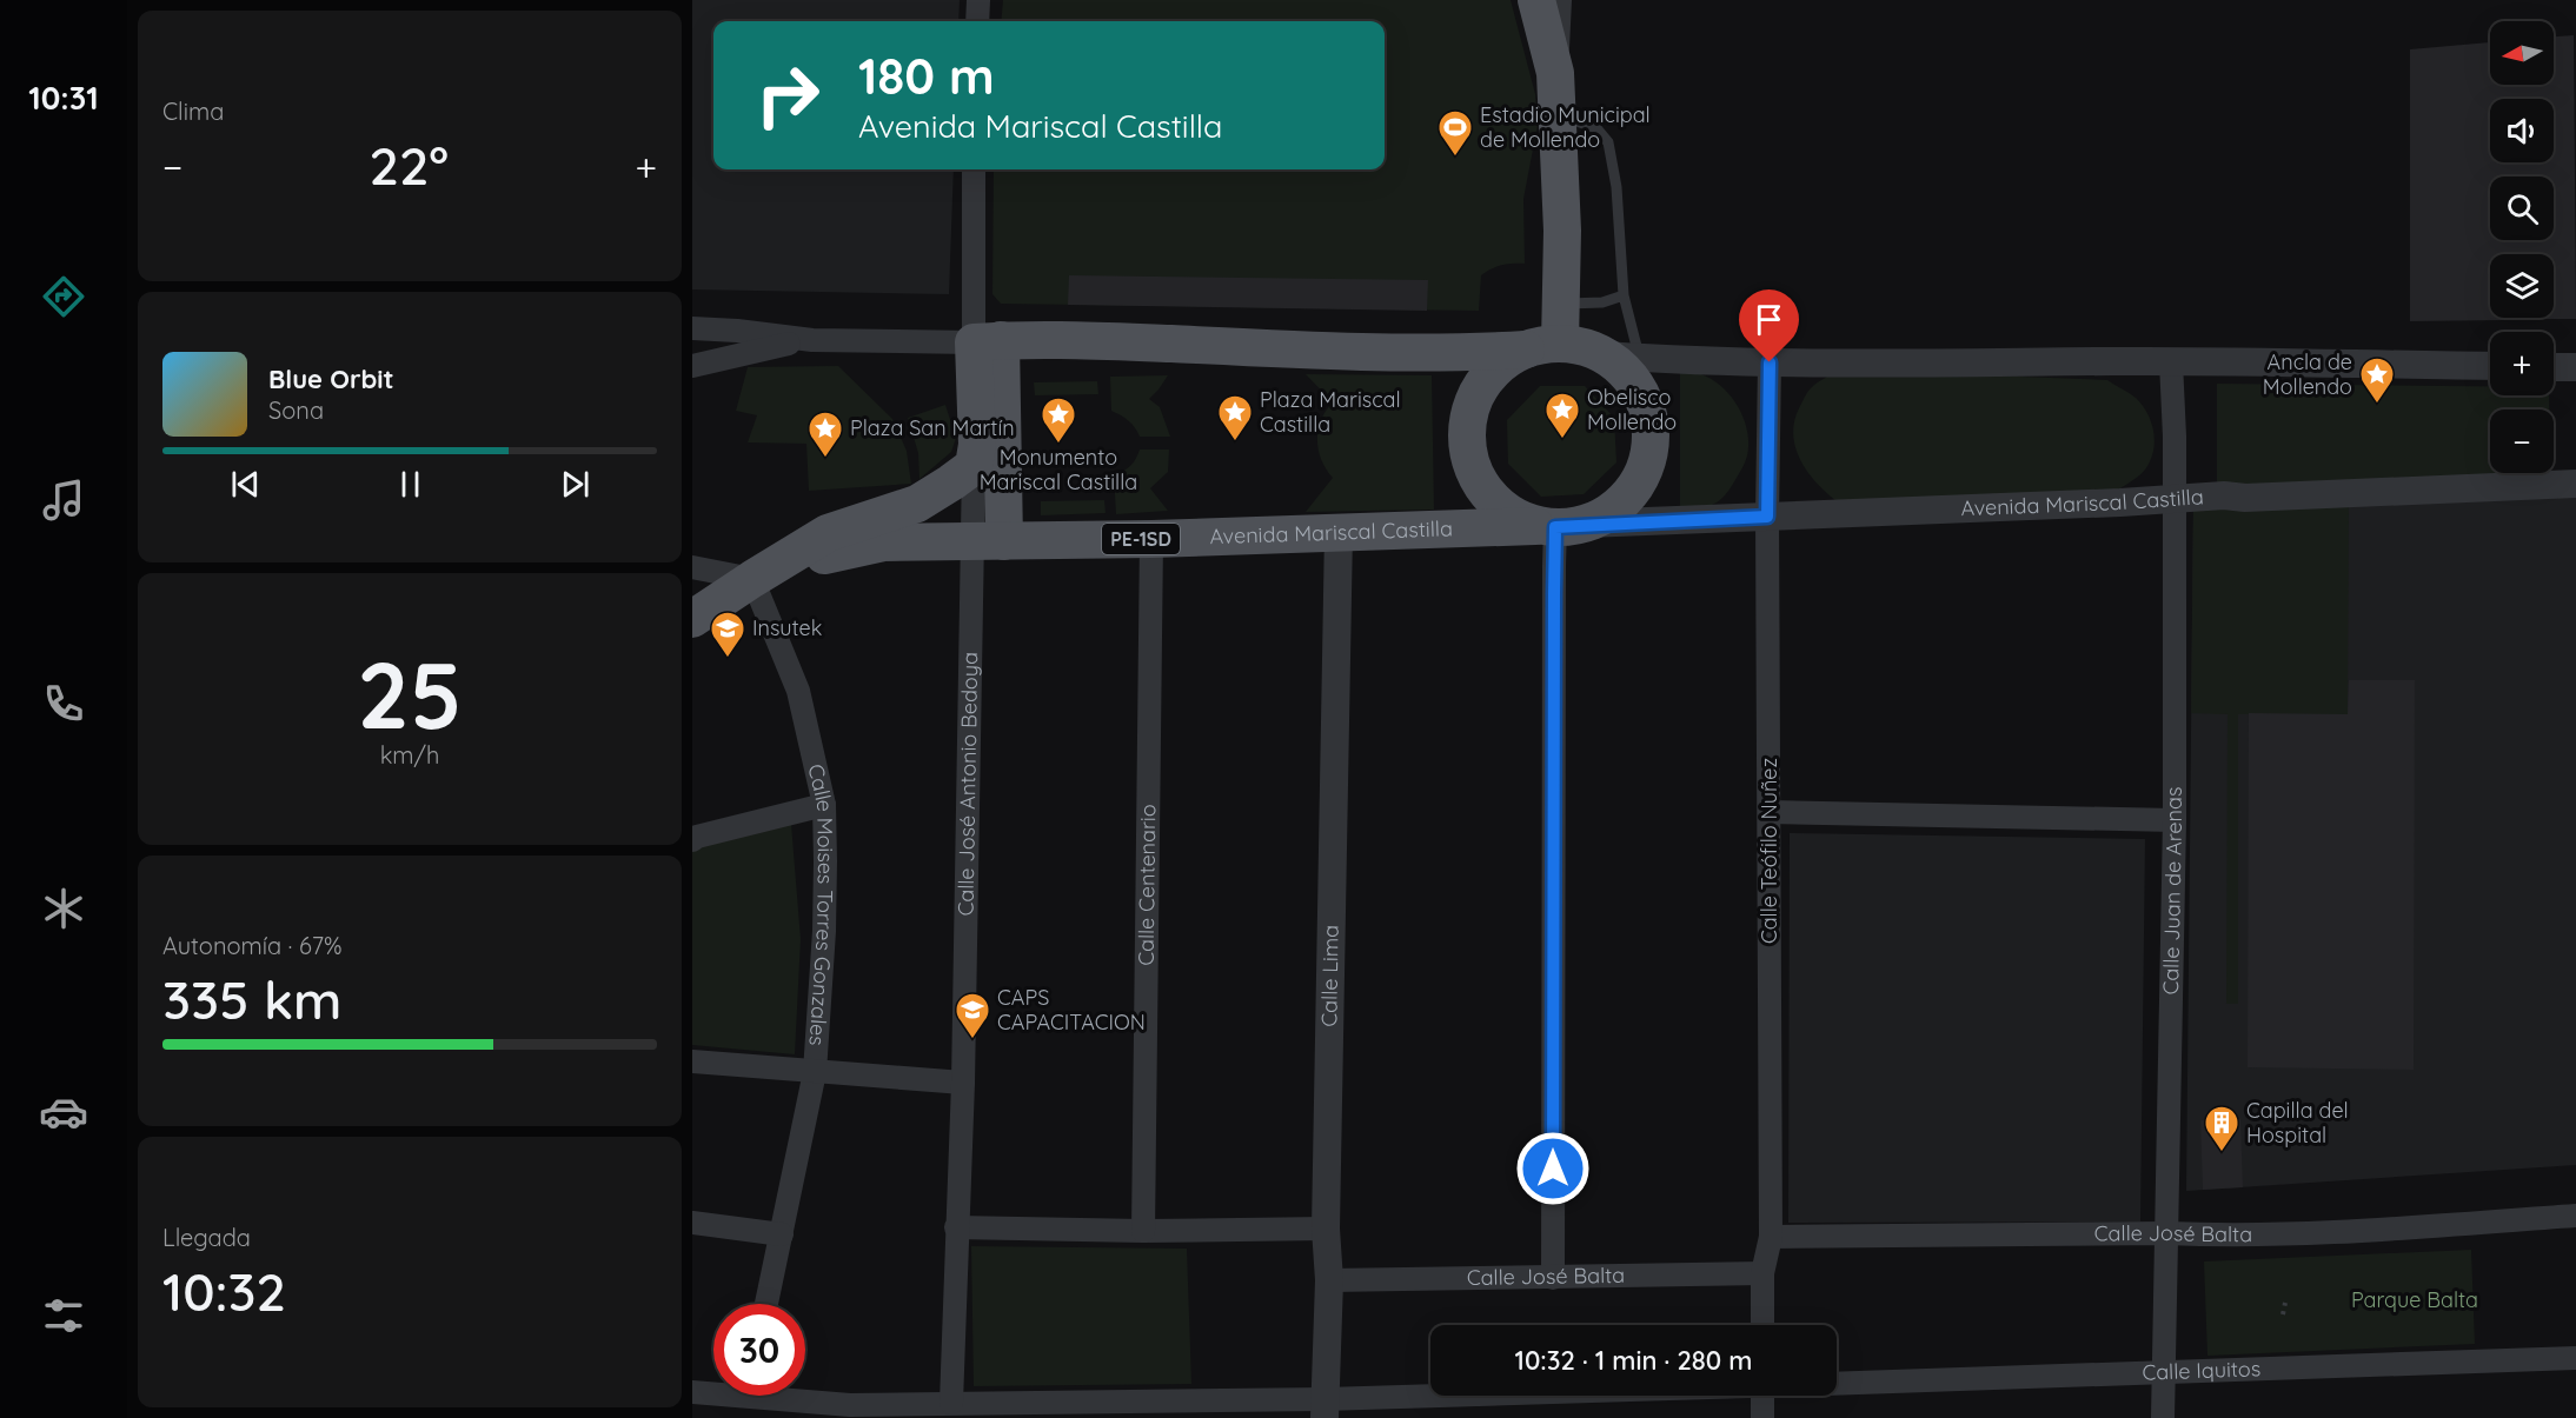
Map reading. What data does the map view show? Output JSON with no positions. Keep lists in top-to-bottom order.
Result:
{
  "streets": {
    "main road": ["Avenida Mariscal Castilla", "PE-1SD", "Calle José Antonio Bedoya"],
    "street": [
      "Calle Teófilo Nuñez",
      "Calle Centenario",
      "Calle Juan de Arenas",
      "Calle Moises Torres Gonzales",
      "Calle Lima",
      "Calle José Balta",
      "Calle Iquitos"
    ]
  },
  "crossings": [
    ["Avenida Mariscal Castilla", "Calle José Antonio Bedoya"],
    ["Avenida Mariscal Castilla", "Calle Teófilo Nuñez"],
    ["Avenida Mariscal Castilla", "Calle Centenario"],
    ["Avenida Mariscal Castilla", "Calle Juan de Arenas"],
    ["Avenida Mariscal Castilla", "Calle Moises Torres Gonzales"],
    ["Avenida Mariscal Castilla", "Calle Lima"],
    ["Calle José Antonio Bedoya", "Calle Iquitos"],
    ["Calle Teófilo Nuñez", "Calle José Balta"],
    ["Calle Juan de Arenas", "Calle José Balta"],
    ["Calle Juan de Arenas", "Calle Iquitos"],
    ["Calle Lima", "Calle José Balta"],
    ["Calle Lima", "Calle Iquitos"]
  ],
  "parks": ["Parque Balta"],
  "places": {
    "sports": ["Estadio Municipal de Mollendo"],
    "place": [
      "Ancla de Mollendo",
      "Obelisco Mollendo",
      "Plaza Mariscal Castilla",
      "Monumento Mariscal Castilla",
      "Plaza San Martín"
    ],
    "school or university": ["Insutek", "CAPS CAPACITACION"],
    "building": ["Capilla del Hospital"]
  },
  "north": "left",
  "page": {
    "tabs": "10:31",
    "tile": [
      "Clima",
      ["25", "km/h"],
      ["Autonomía · 67%", "335 km"],
      ["Llegada", "10:32"]
    ],
    "map_buttons": ["+", "−"],
    "turn": ["180 m", "Avenida Mariscal Castilla"],
    "heat": ["−", "22°", "+"],
    "song": ["Blue Orbit", "Sona"],
    "limit": "30",
    "trip": "10:32 · 1 min · 280 m"
  }
}
